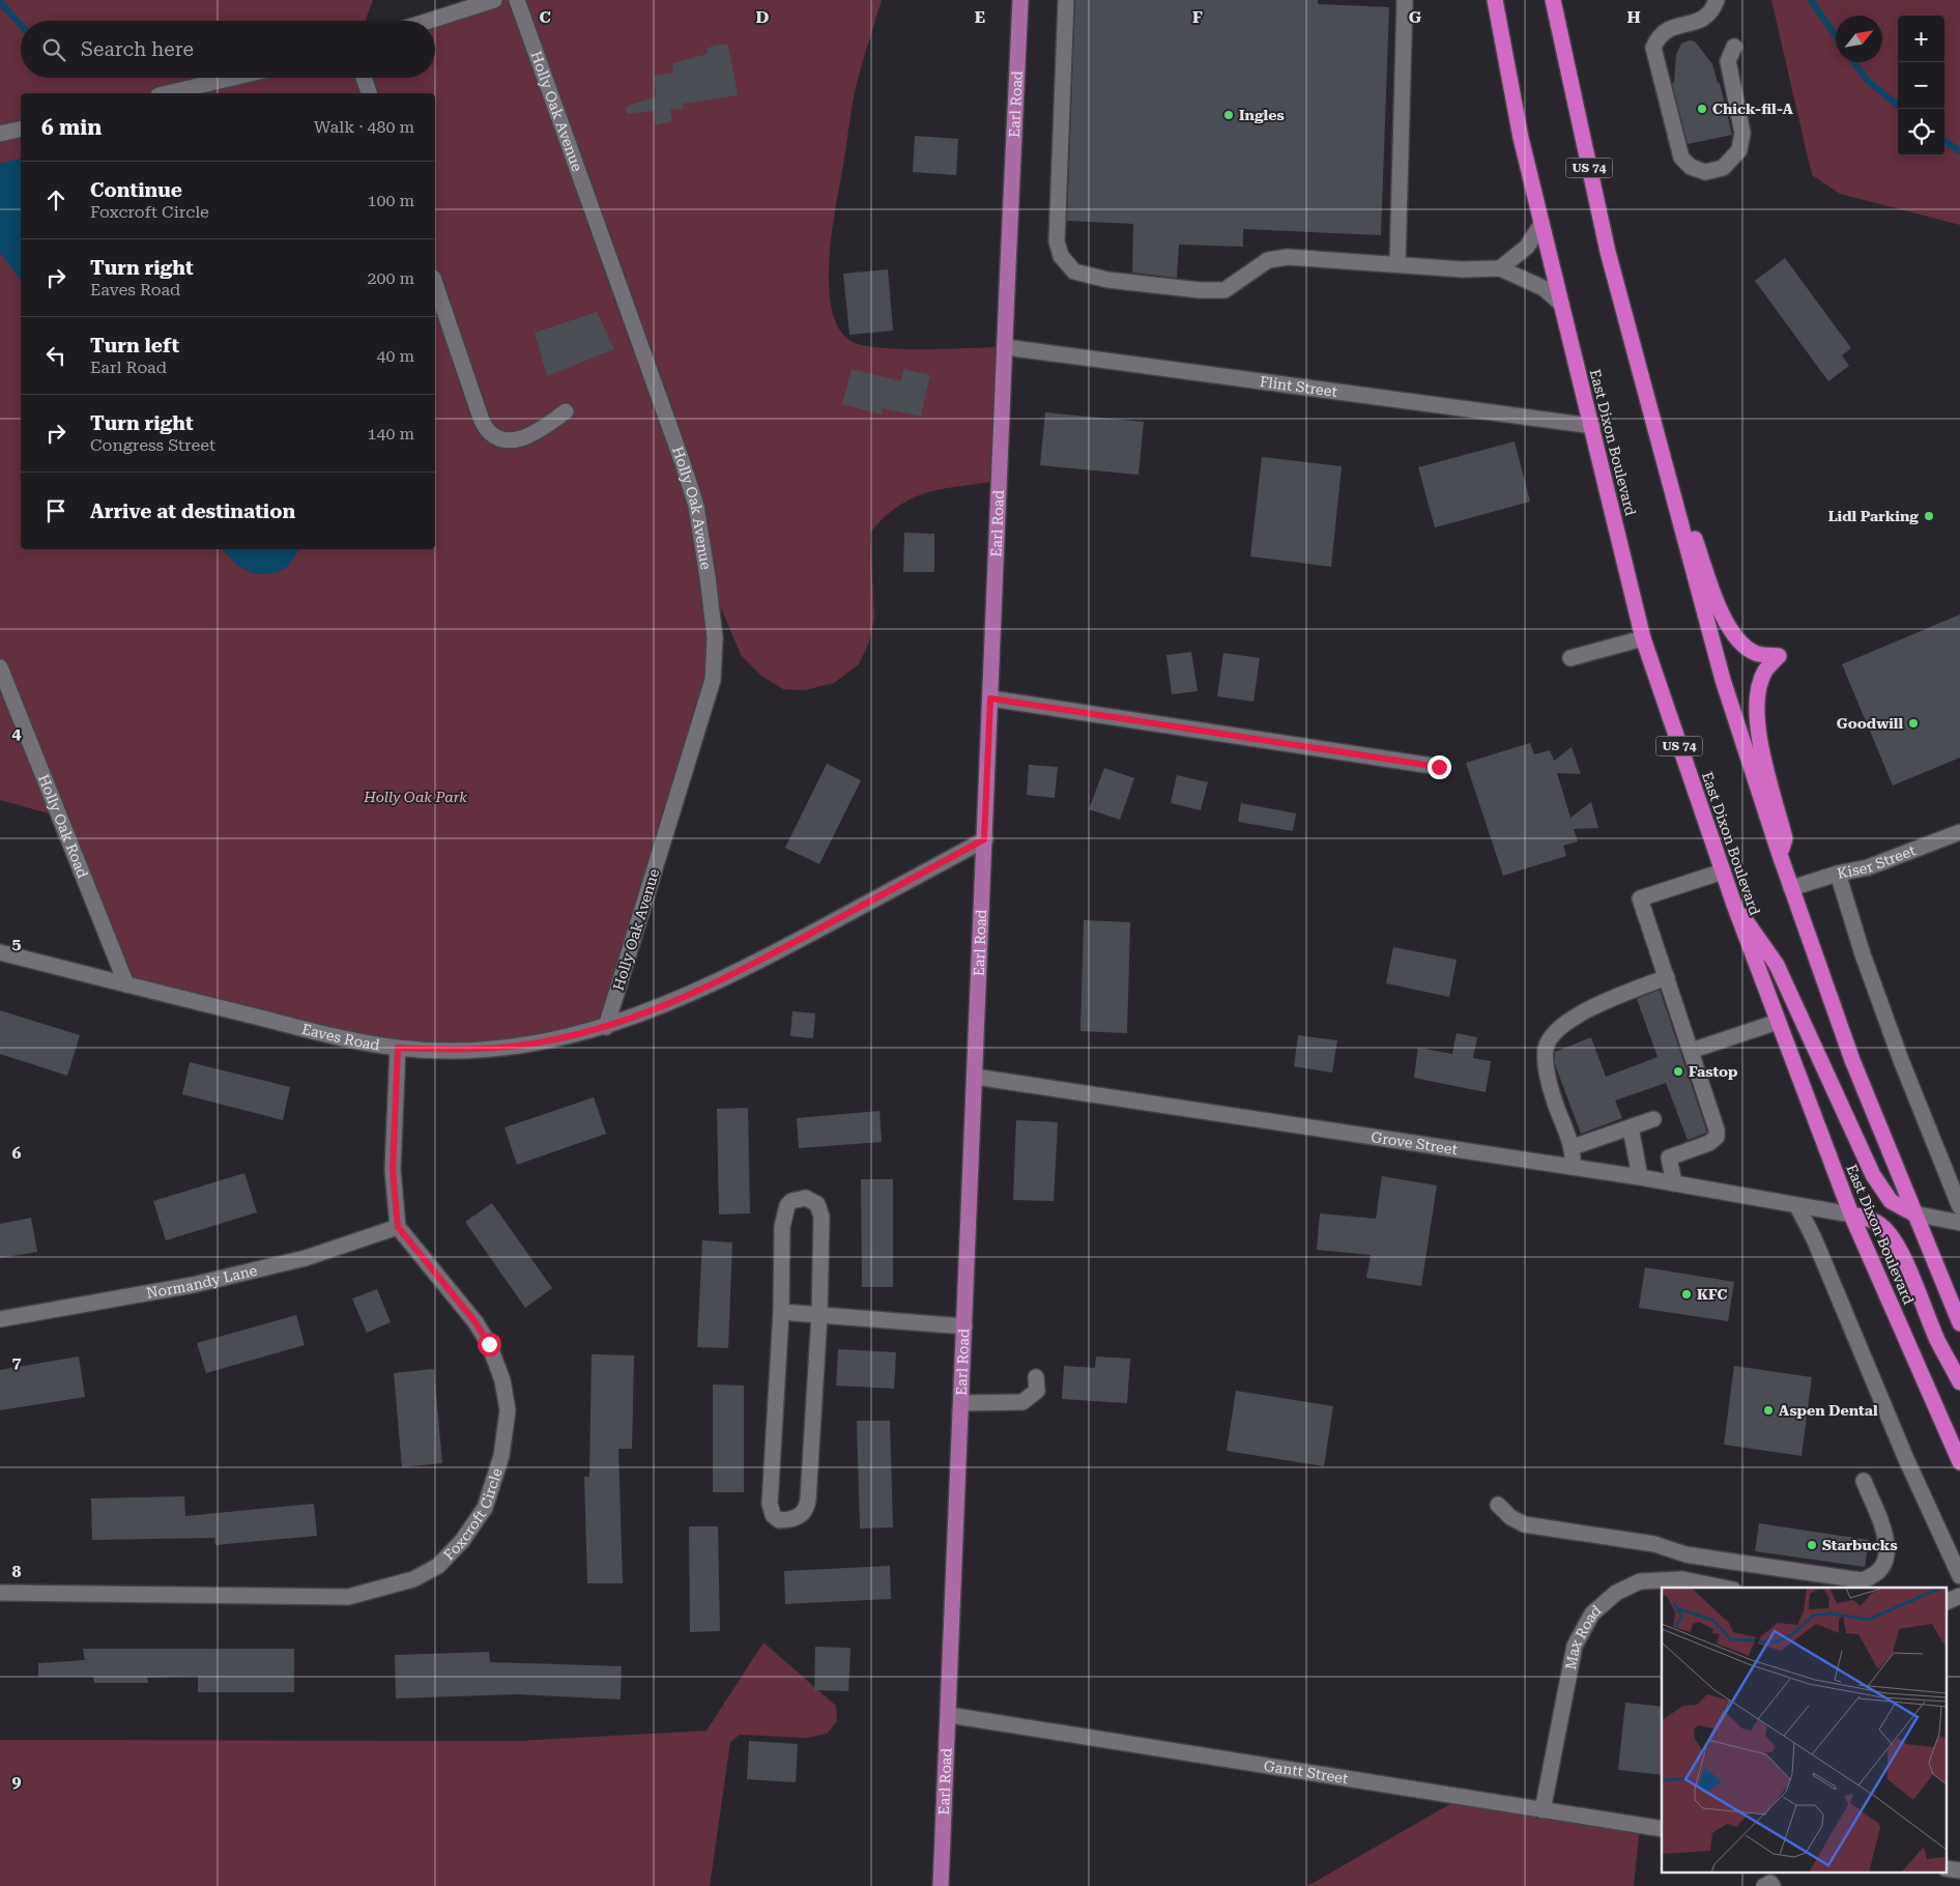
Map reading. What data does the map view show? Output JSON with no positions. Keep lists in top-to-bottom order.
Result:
{
  "streets": {
    "highway": ["US 74", "East Dixon Boulevard"],
    "main road": ["Earl Road"],
    "street": [
      "Holly Oak Avenue",
      "Flint Street",
      "Holly Oak Road",
      "Kiser Street",
      "Eaves Road",
      "Grove Street",
      "Normandy Lane",
      "Foxcroft Circle",
      "Max Road",
      "Gantt Street"
    ]
  },
  "crossings": [
    ["Earl Road", "Flint Street"],
    ["Earl Road", "Eaves Road"],
    ["Earl Road", "Grove Street"],
    ["Earl Road", "Gantt Street"],
    ["Holly Oak Avenue", "Eaves Road"],
    ["US 74", "Kiser Street"],
    ["Flint Street", "East Dixon Boulevard"],
    ["East Dixon Boulevard", "Grove Street"],
    ["Holly Oak Road", "Eaves Road"],
    ["Normandy Lane", "Foxcroft Circle"],
    ["Max Road", "Gantt Street"]
  ],
  "parks": ["Holly Oak Park"],
  "places": [
    "Chick-fil-A",
    "Ingles",
    "Lidl Parking",
    "Goodwill",
    "Fastop",
    "KFC",
    "Aspen Dental",
    "Starbucks"
  ],
  "north": "top right",
  "page": {
    "map_buttons": ["+", "−"],
    "search": "Search here",
    "heading": ["6 min", "Walk · 480 m"],
    "list": [
      ["Continue", "Foxcroft Circle", "100 m"],
      ["Turn right", "Eaves Road", "200 m"],
      ["Turn left", "Earl Road", "40 m"],
      ["Turn right", "Congress Street", "140 m"],
      "Arrive at destination"
    ]
  },
  "grid": {
    "columns": [
      "C",
      "D",
      "E",
      "F",
      "G",
      "H"
    ],
    "rows": [
      "4",
      "5",
      "6",
      "7",
      "8",
      "9"
    ]
  }
}
